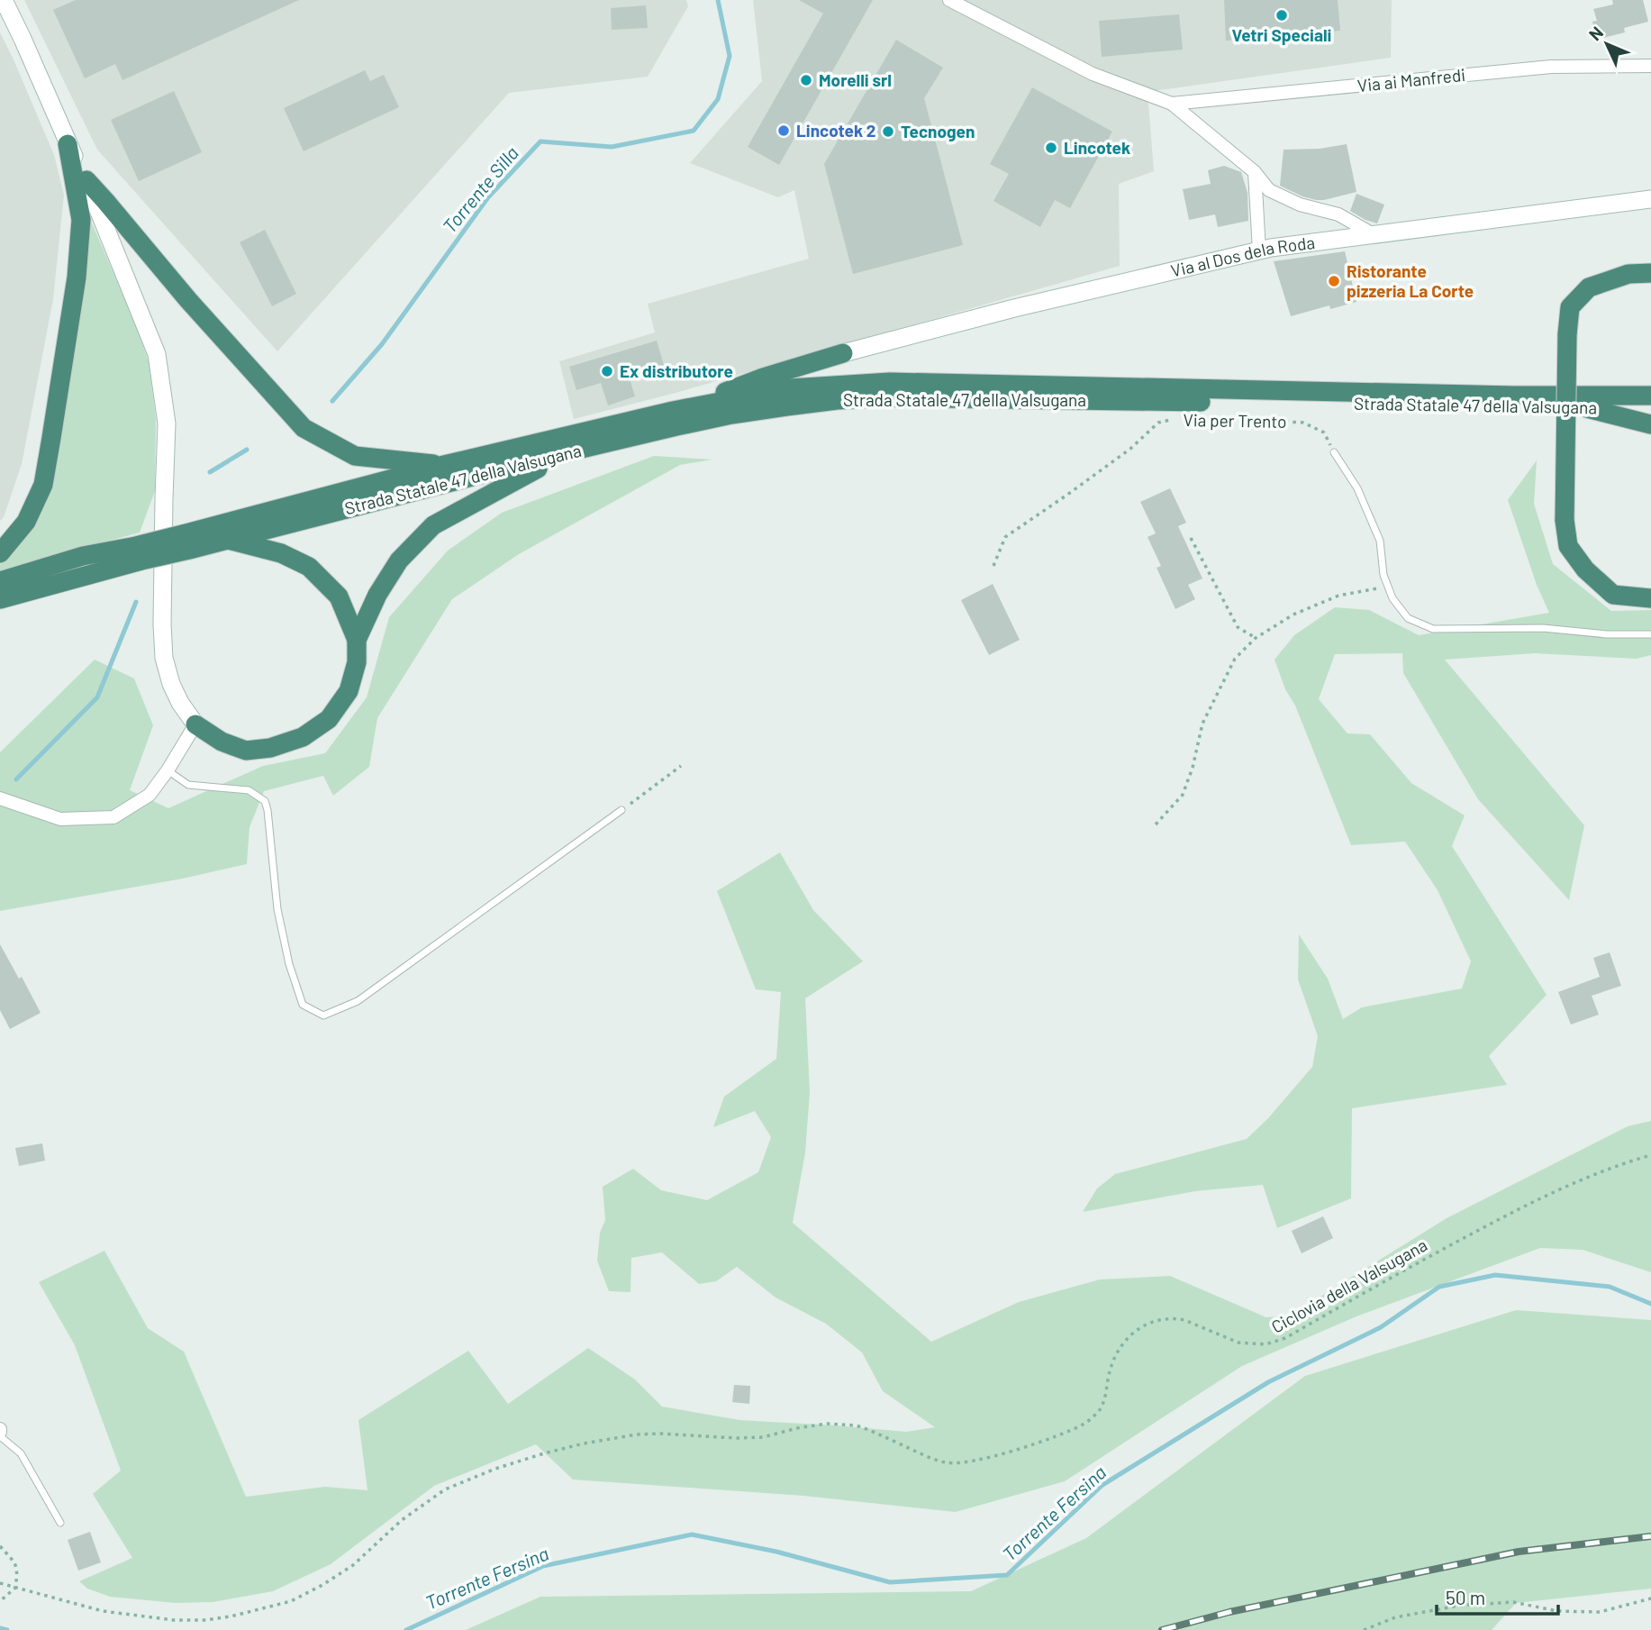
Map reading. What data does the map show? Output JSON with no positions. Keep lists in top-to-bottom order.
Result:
{
  "streets": {
    "highway": ["Strada Statale 47 della Valsugana"],
    "main road": ["Via al Dos dela Roda"],
    "street": ["Via ai Manfredi"],
    "path": ["Via per Trento", "Ciclovia della Valsugana"]
  },
  "crossings": [
    ["Via ai Manfredi", "Via al Dos dela Roda"]
  ],
  "water": ["Torrente Silla", "Torrente Fersina"],
  "places": [
    "Vetri Speciali",
    "Morelli srl",
    "Lincotek 2",
    "Tecnogen",
    "Lincotek",
    "Ristorante pizzeria La Corte",
    "Ex distributore"
  ],
  "scale_bar": "50 m",
  "north": "top left"
}
